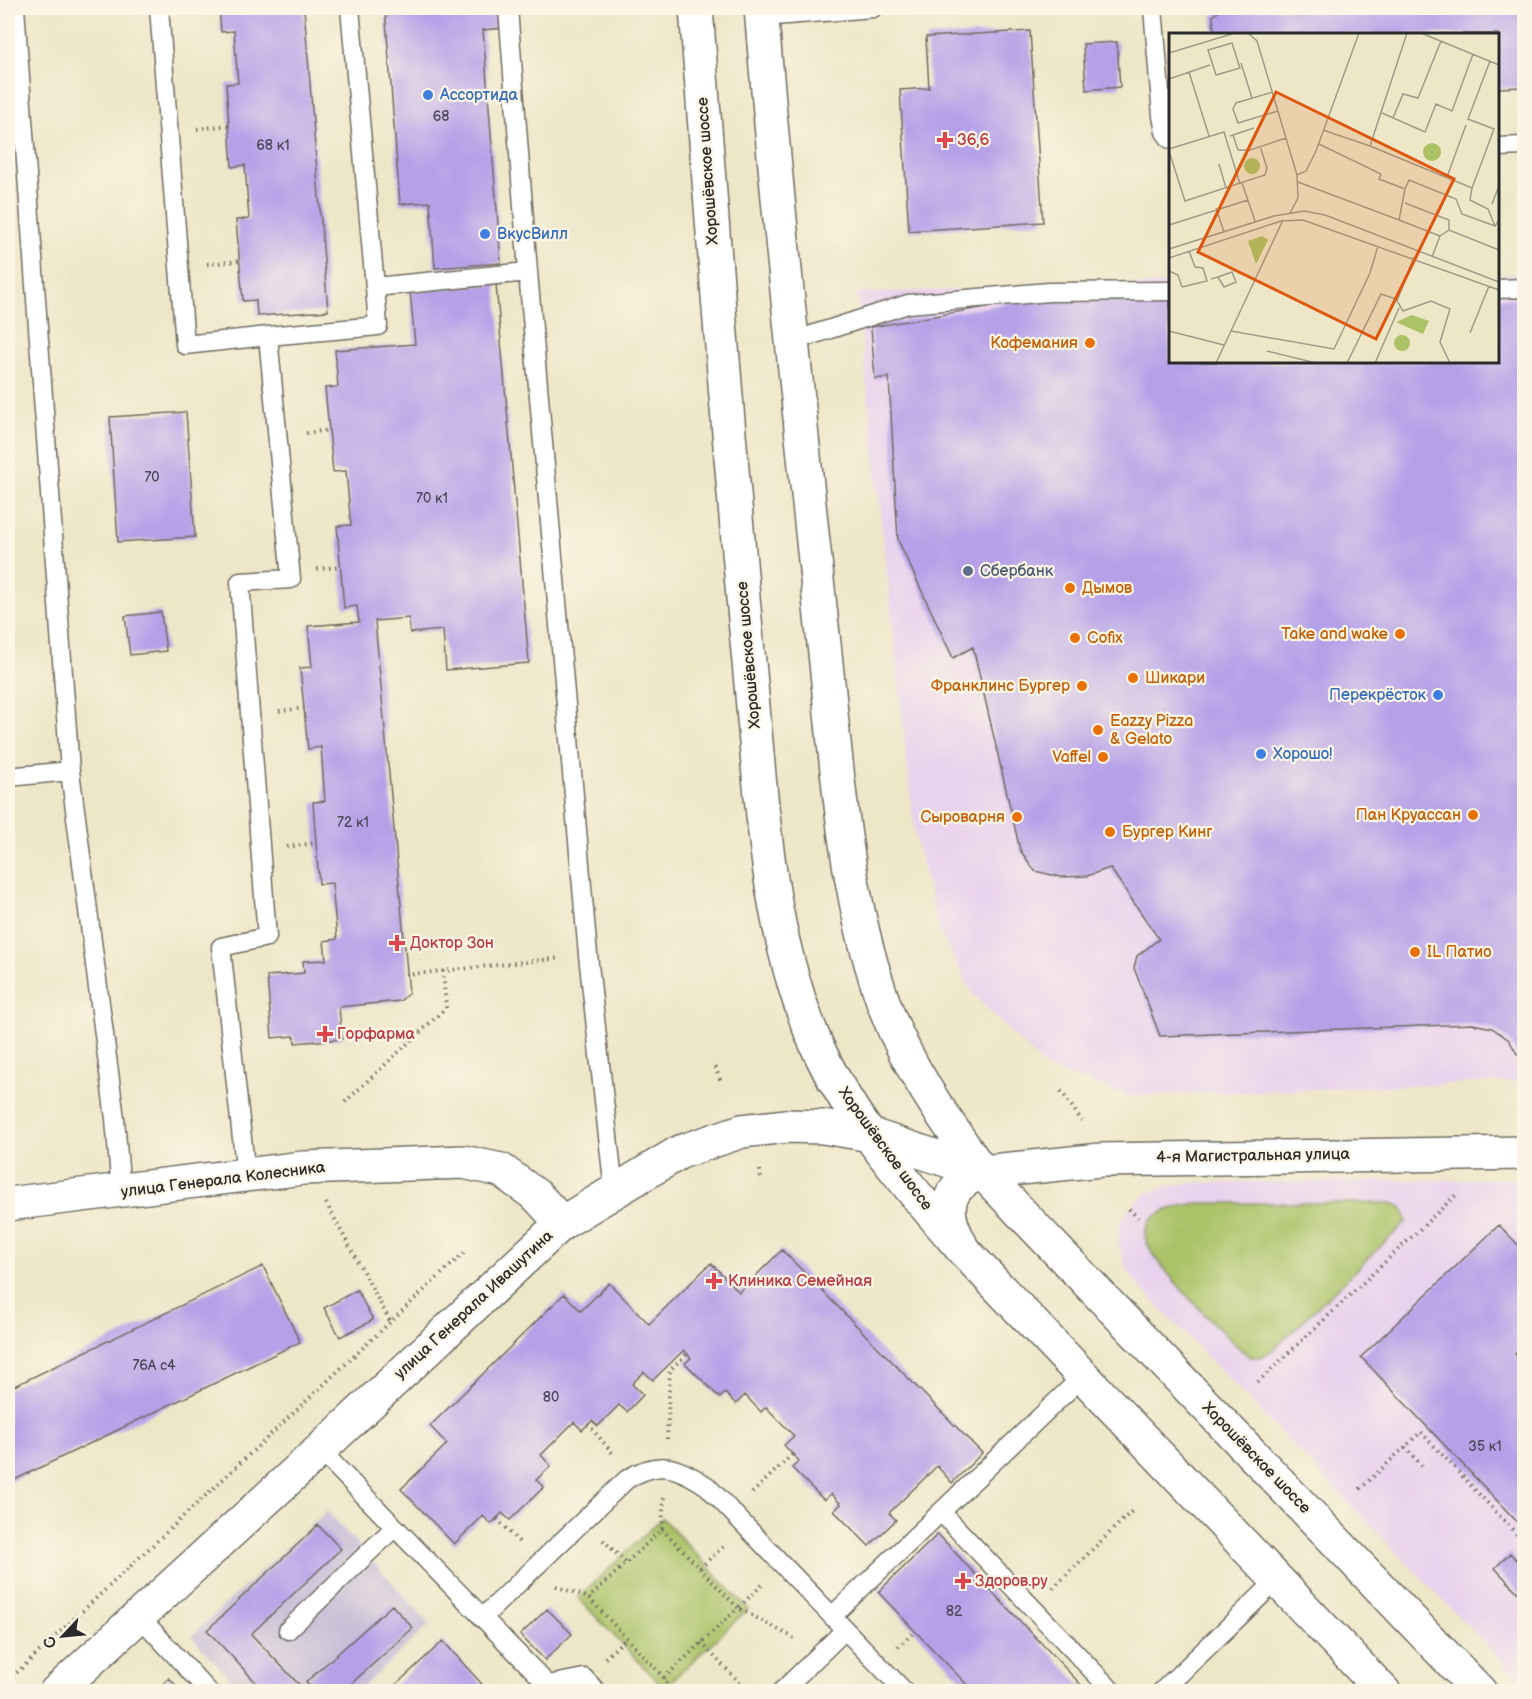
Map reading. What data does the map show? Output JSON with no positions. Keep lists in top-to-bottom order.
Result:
{
  "streets": {
    "main road": [
      "Хорошёвское шоссе",
      "4-я Магистральная улица",
      "улица Генерала Колесника",
      "улица Генерала Ивашутина"
    ]
  },
  "crossings": [
    ["Хорошёвское шоссе", "4-я Магистральная улица"],
    ["Хорошёвское шоссе", "улица Генерала Ивашутина"],
    ["4-я Магистральная улица", "улица Генерала Ивашутина"],
    ["улица Генерала Колесника", "улица Генерала Ивашутина"]
  ],
  "places": {
    "other": [
      "Ассортида",
      "ВкусВилл",
      "Кофемания",
      "Сбербанк",
      "Дымов",
      "Take and wake",
      "Cofix",
      "Шикари",
      "Франклинс Бургер",
      "Перекрёсток",
      "Eazzy Pizza & Gelato",
      "Хорошо!",
      "Vaffel",
      "Пан Круассан",
      "Сыроварня",
      "Бургер Кинг",
      "IL Патио"
    ],
    "health": [
      "36,6",
      "Доктор Зон",
      "Горфарма",
      "Клиника Семейная",
      "Здоров.ру"
    ]
  },
  "house_numbers": [
    "68",
    "68 к1",
    "70",
    "70 к1",
    "72 к1",
    "76А с4",
    "80",
    "35 к1",
    "82"
  ],
  "north": "bottom left"
}
